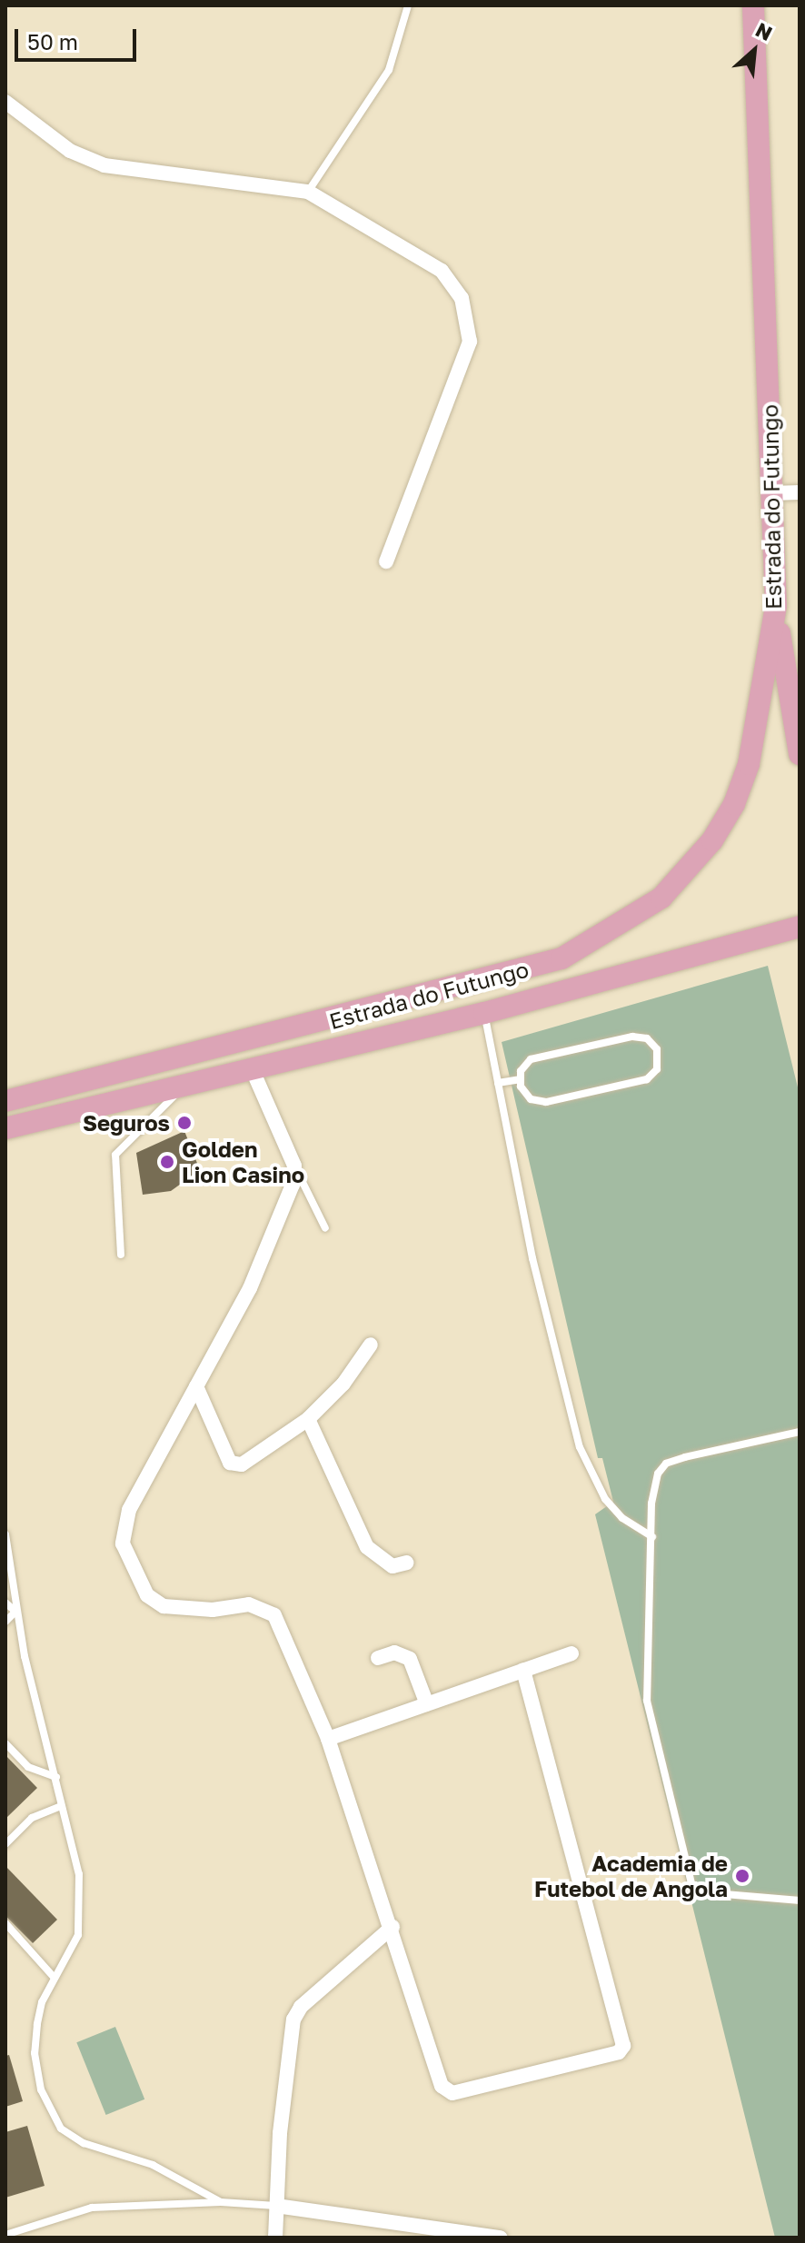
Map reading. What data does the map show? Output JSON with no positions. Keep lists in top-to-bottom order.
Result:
{
  "streets": {
    "main road": ["Estrada do Futungo"]
  },
  "places": ["Seguros", "Golden Lion Casino", "Academia de Futebol de Angola"],
  "scale_bar": "50 m",
  "north": "top right"
}
